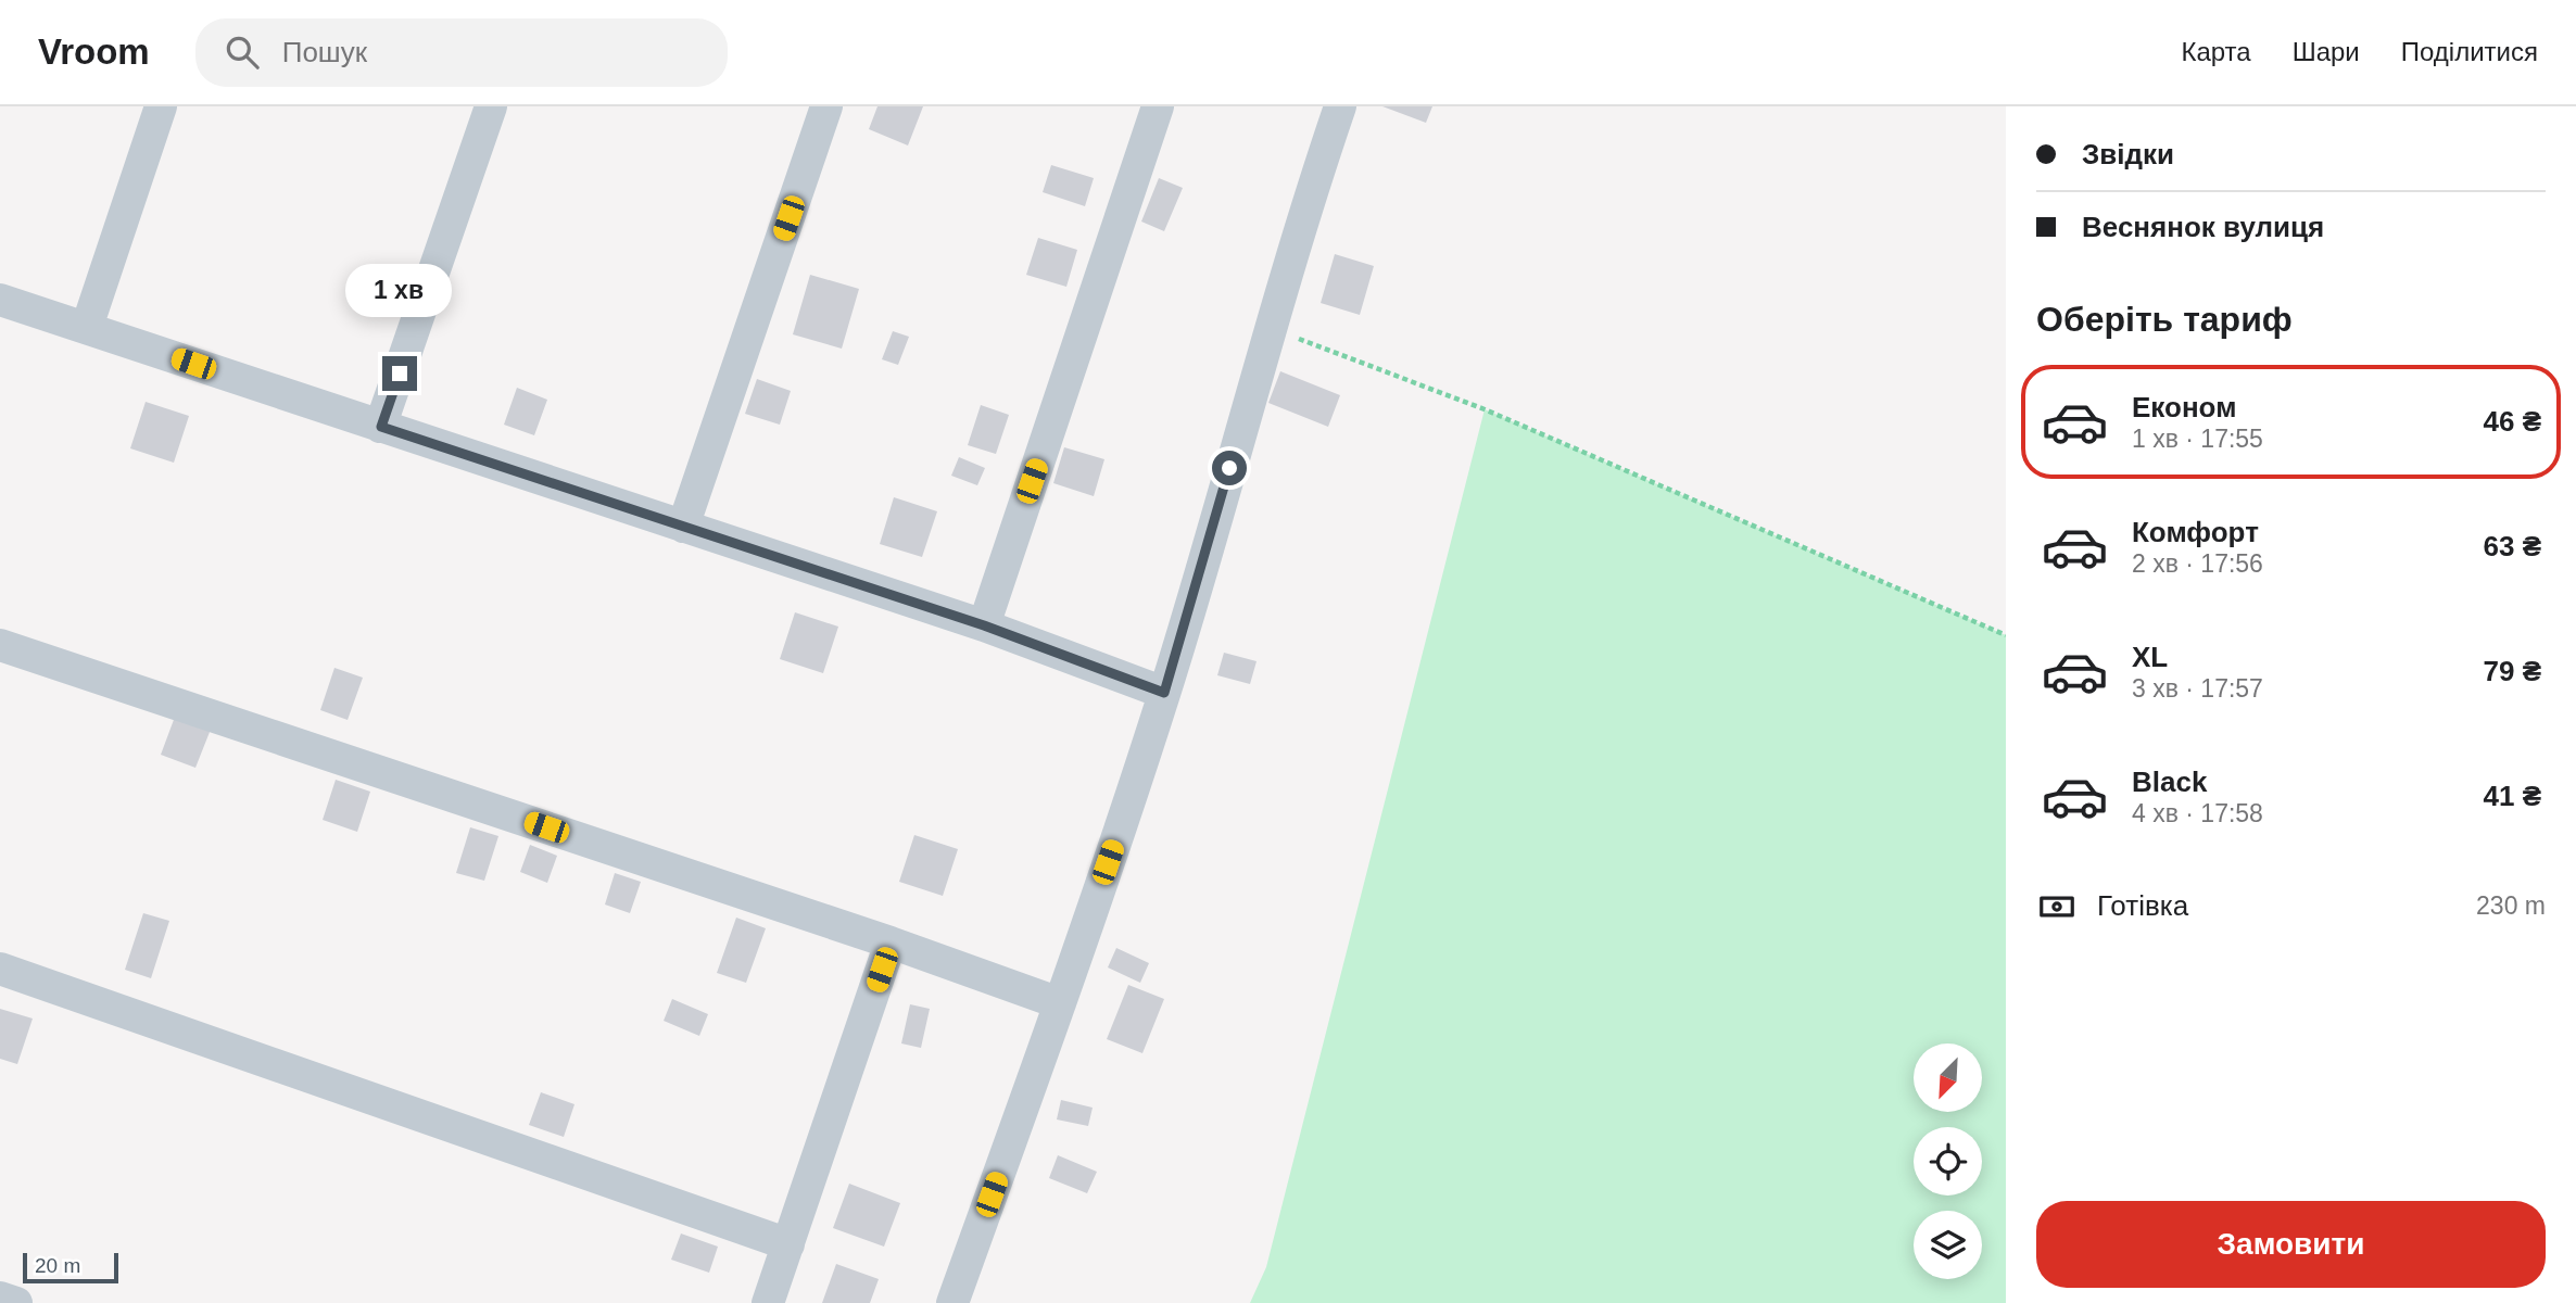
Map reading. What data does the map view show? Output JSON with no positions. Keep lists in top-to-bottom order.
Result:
{
  "scale_bar": "20 m",
  "north": "bottom left",
  "page": {
    "header": "Vroom",
    "search": "Пошук",
    "nav": ["Карта", "Шари", "Поділитися"],
    "banner": ["Звідки", "Веснянок вулиця"],
    "bubble": "1 хв",
    "heading": "Оберіть тариф",
    "list": [
      {
        "name": "Економ",
        "note": "1 хв · 17:55",
        "value": "46 ₴"
      },
      {
        "name": "Комфорт",
        "note": "2 хв · 17:56",
        "value": "63 ₴"
      },
      {
        "name": "XL",
        "note": "3 хв · 17:57",
        "value": "79 ₴"
      },
      {
        "name": "Black",
        "note": "4 хв · 17:58",
        "value": "41 ₴"
      }
    ],
    "pay": ["Готівка", "230 m"],
    "buttons": "Замовити",
    "scale": "20 m"
  }
}
